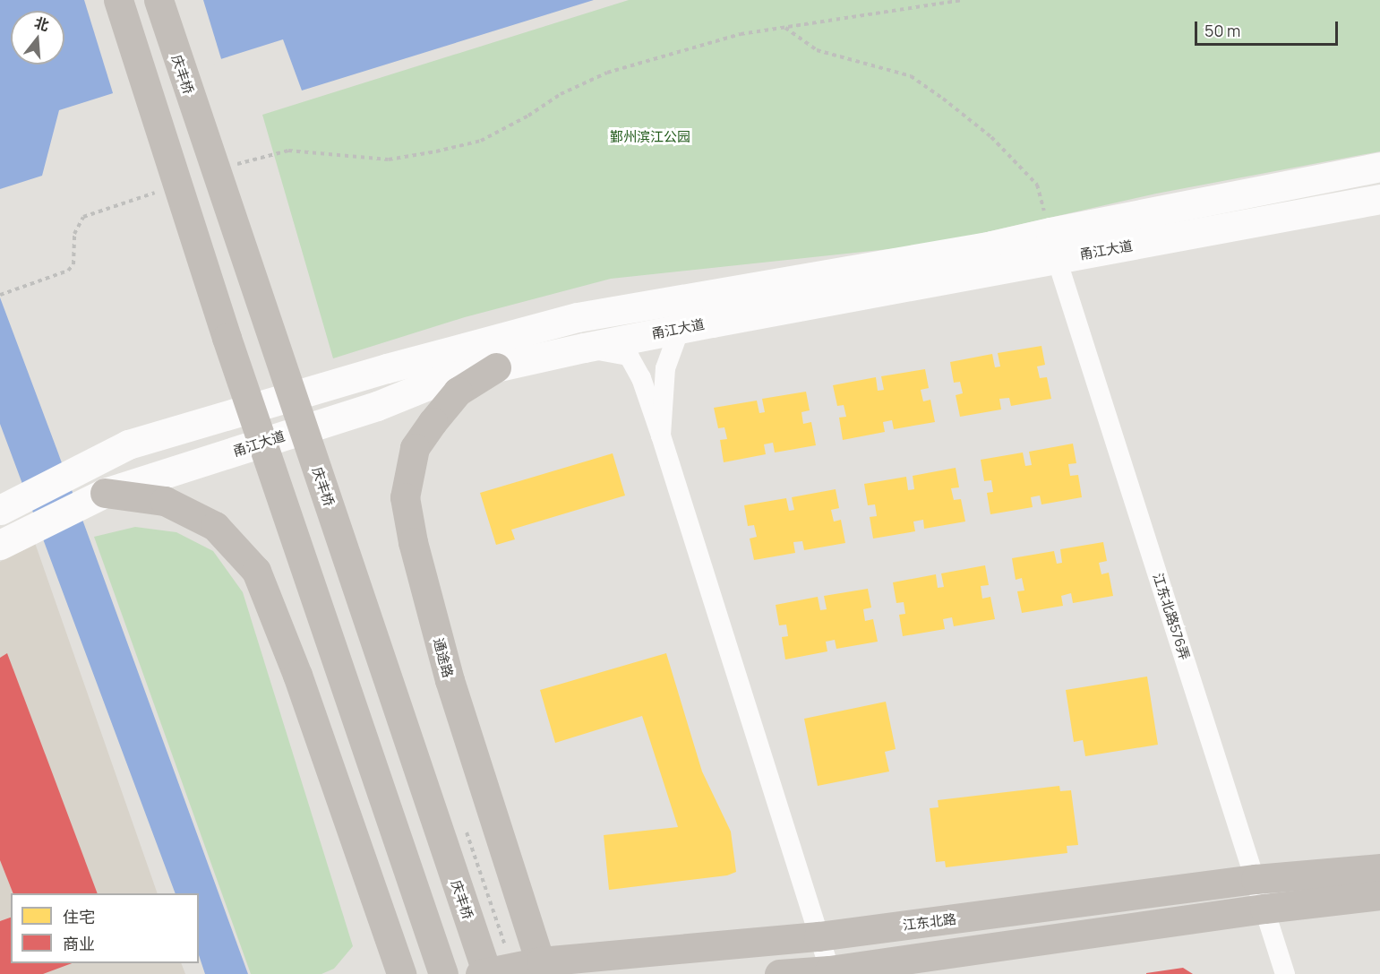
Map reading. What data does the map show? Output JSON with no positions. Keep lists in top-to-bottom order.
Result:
{
  "streets": {
    "main road": [
      "庆丰桥",
      "甬江大道",
      "通途路",
      "江东北路"
    ],
    "street": ["江东北路576弄"]
  },
  "crossings": [
    ["甬江大道", "江东北路576弄"],
    ["甬江大道", "通途路"],
    ["江东北路576弄", "江东北路"],
    ["通途路", "江东北路"]
  ],
  "parks": ["鄞州滨江公园"],
  "legend": ["住宅", "商业"],
  "scale_bar": "50 m",
  "north": "top"
}
